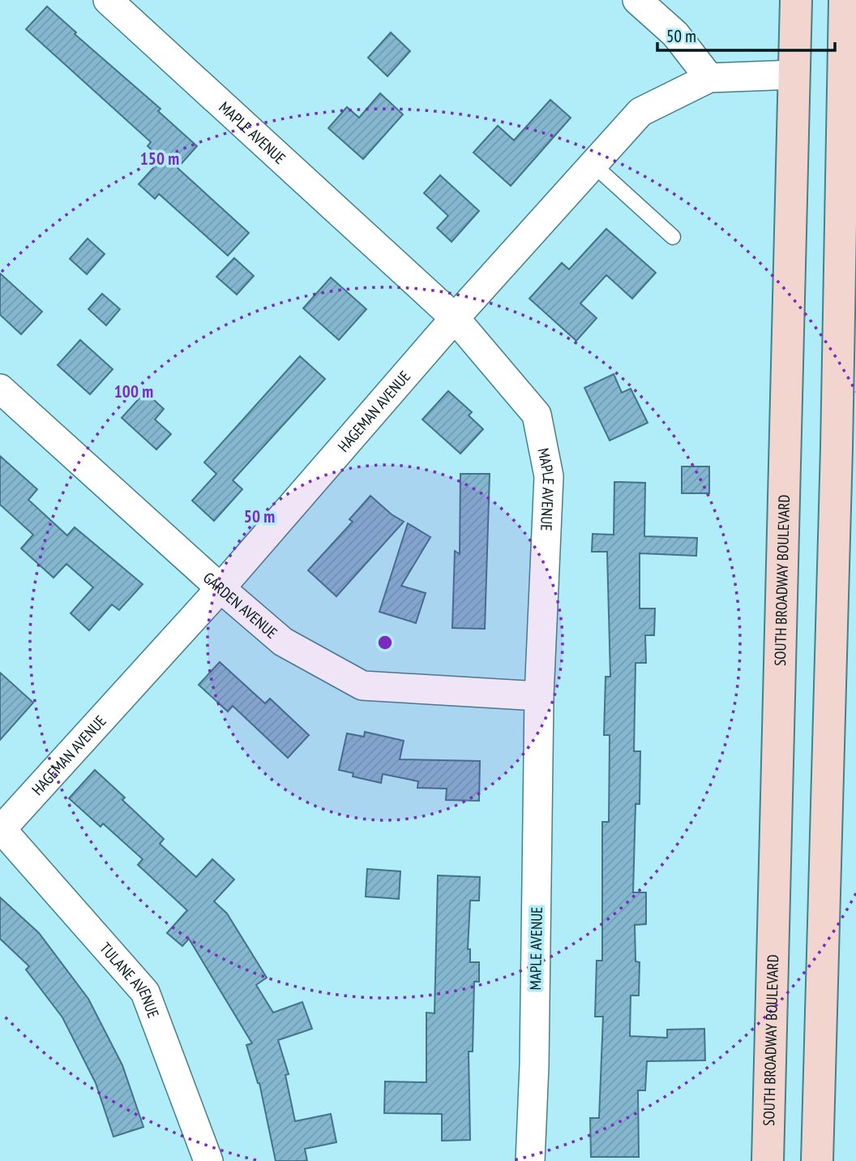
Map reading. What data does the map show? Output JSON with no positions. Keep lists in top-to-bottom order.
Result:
{
  "streets": {
    "main road": ["SOUTH BROADWAY BOULEVARD"],
    "street": [
      "MAPLE AVENUE",
      "HAGEMAN AVENUE",
      "GARDEN AVENUE",
      "TULANE AVENUE"
    ]
  },
  "crossings": [
    ["MAPLE AVENUE", "HAGEMAN AVENUE"],
    ["MAPLE AVENUE", "GARDEN AVENUE"],
    ["HAGEMAN AVENUE", "SOUTH BROADWAY BOULEVARD"],
    ["HAGEMAN AVENUE", "GARDEN AVENUE"],
    ["HAGEMAN AVENUE", "TULANE AVENUE"]
  ],
  "scale_bar": "50 m",
  "rings": ["150 m", "100 m", "50 m"]
}
